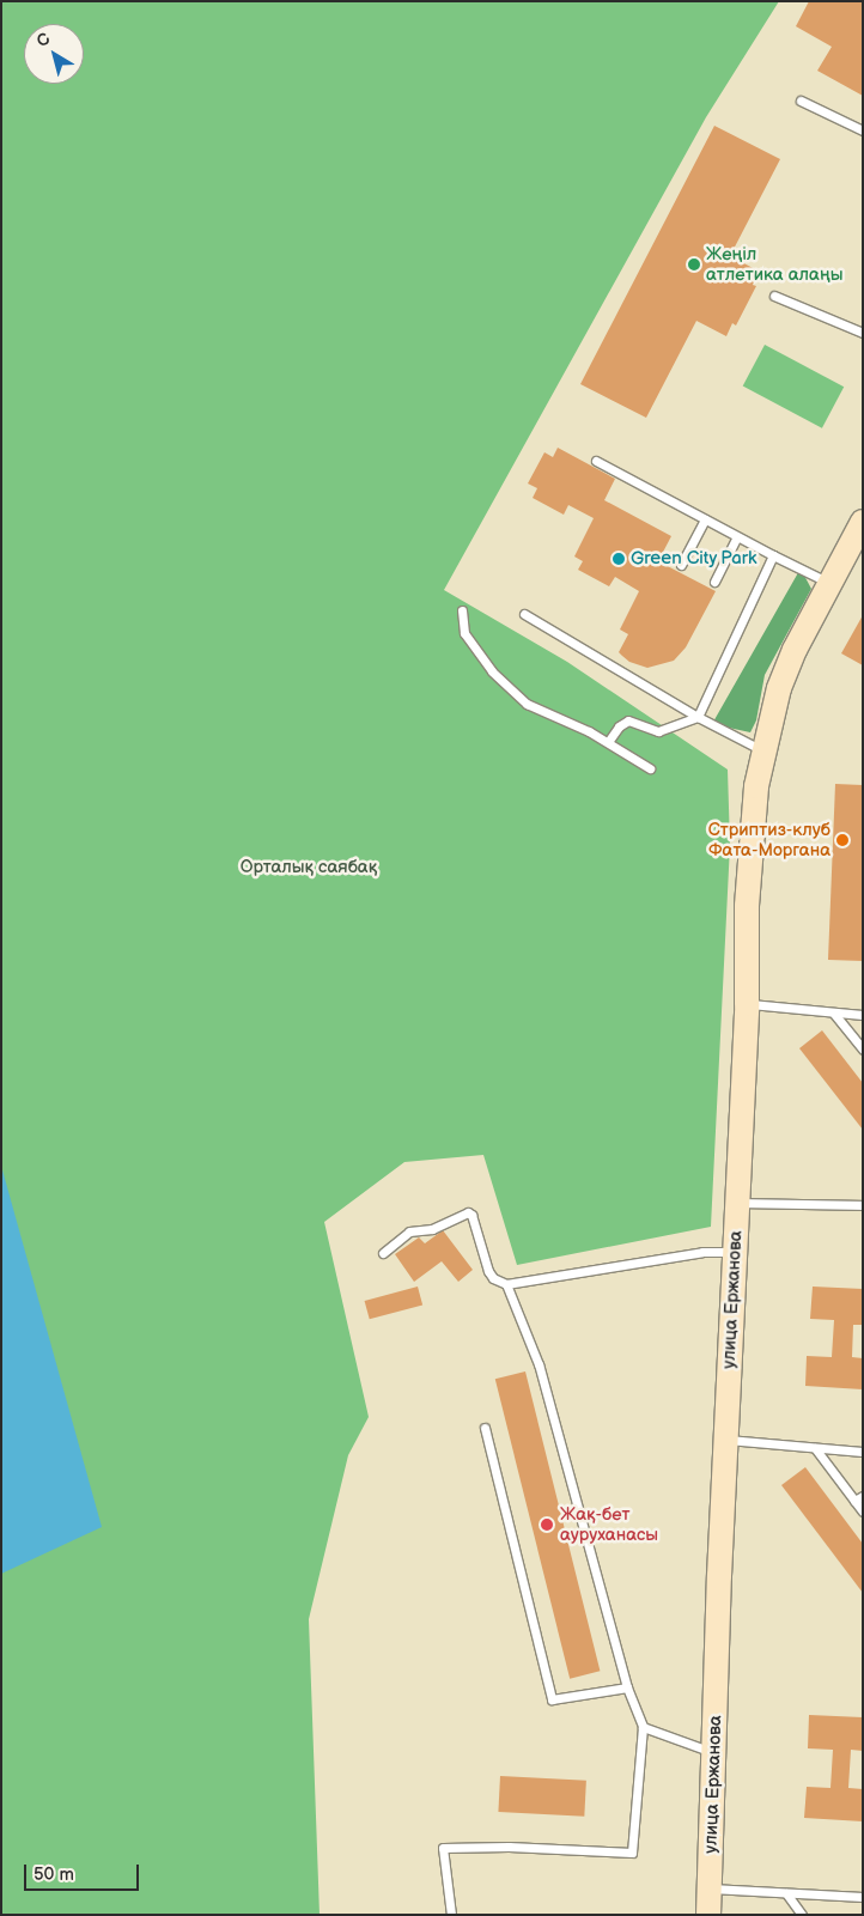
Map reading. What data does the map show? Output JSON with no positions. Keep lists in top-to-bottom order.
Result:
{
  "streets": {
    "street": ["улица Ержанова"]
  },
  "parks": ["Орталық саябақ"],
  "places": [
    "Жеңіл атлетика алаңы",
    "Green City Park",
    "Стриптиз-клуб Фата-Моргана",
    "Жақ-бет ауруханасы"
  ],
  "scale_bar": "50 m",
  "north": "top left"
}
